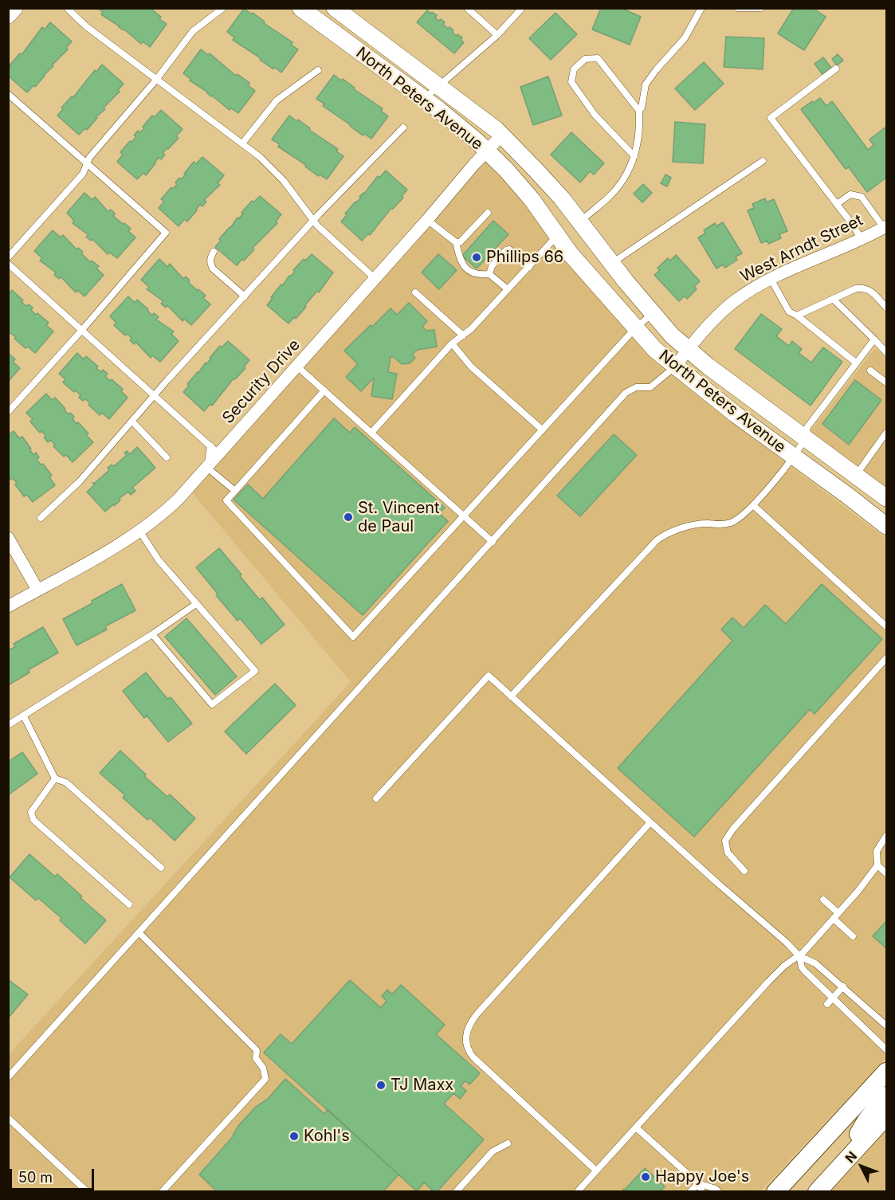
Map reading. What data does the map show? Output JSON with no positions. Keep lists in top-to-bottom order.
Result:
{
  "streets": {
    "main road": ["North Peters Avenue"],
    "street": ["West Arndt Street", "Security Drive"]
  },
  "crossings": [
    ["North Peters Avenue", "West Arndt Street"],
    ["North Peters Avenue", "Security Drive"]
  ],
  "places": [
    "Phillips 66",
    "St. Vincent de Paul",
    "TJ Maxx",
    "Kohl's",
    "Happy Joe's"
  ],
  "scale_bar": "50 m",
  "north": "top left"
}
